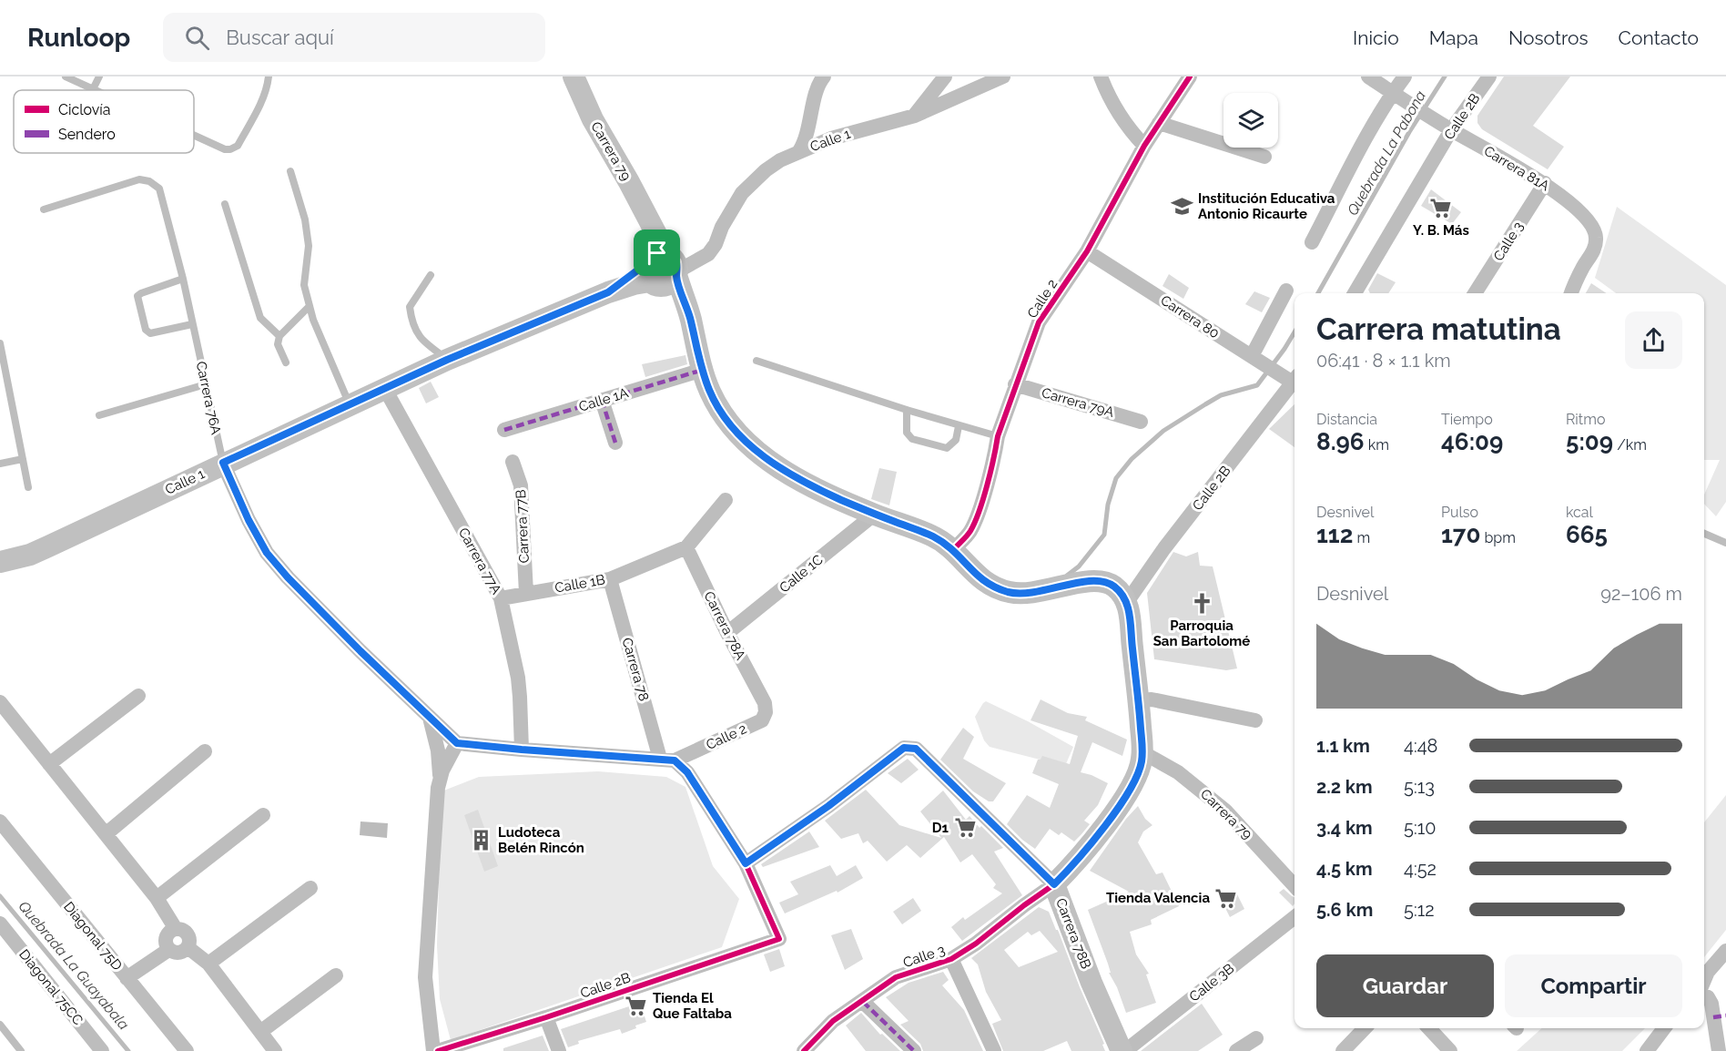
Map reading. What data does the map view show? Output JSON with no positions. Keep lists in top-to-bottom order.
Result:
{
  "streets": {
    "main road": [
      "Calle 1",
      "Carrera 79",
      "Calle 3",
      "Carrera 78B"
    ],
    "street": [
      "Calle 2B",
      "Carrera 81A",
      "Calle 2",
      "Carrera 80",
      "Carrera 76A",
      "Calle 1A",
      "Carrera 79A",
      "Carrera 77B",
      "Carrera 77A",
      "Calle 1C",
      "Calle 1B",
      "Carrera 78A",
      "Carrera 78",
      "Diagonal 75D",
      "Calle 3B",
      "Diagonal 75CC"
    ]
  },
  "crossings": [
    ["Calle 2B", "Carrera 81A"],
    ["Calle 2B", "Calle 3"],
    ["Calle 2B", "Carrera 78B"],
    ["Calle 1", "Carrera 79"],
    ["Calle 1", "Carrera 76A"],
    ["Calle 1", "Carrera 77A"],
    ["Carrera 79", "Calle 3"],
    ["Carrera 81A", "Calle 3"],
    ["Calle 3", "Carrera 78B"],
    ["Calle 2", "Carrera 80"],
    ["Calle 2", "Carrera 79A"],
    ["Calle 2", "Carrera 78A"],
    ["Calle 2", "Carrera 78"],
    ["Carrera 77B", "Calle 1B"],
    ["Carrera 77A", "Calle 1B"],
    ["Calle 1C", "Carrera 78A"],
    ["Calle 1B", "Carrera 78A"],
    ["Calle 1B", "Carrera 78"],
    ["Carrera 78B", "Calle 3B"]
  ],
  "water": ["Quebrada La Pabona", "Quebrada La Guayabala"],
  "places": {
    "school or university": ["Institución Educativa Antonio Ricaurte"],
    "supermarket": [
      "Y. B. Más",
      "D1",
      "Tienda Valencia",
      "Tienda El Que Faltaba"
    ],
    "church": ["Parroquia San Bartolomé"],
    "building": ["Ludoteca Belén Rincón"]
  },
  "legend": ["Ciclovía", "Sendero"],
  "page": {
    "header": "Runloop",
    "search": "Buscar aquí",
    "nav": [
      "Inicio",
      "Mapa",
      "Nosotros",
      "Contacto"
    ],
    "heading": ["Carrera matutina", "06:41 · 8 × 1.1 km"],
    "stats": [
      ["Distancia", "8.96 km"],
      ["Tiempo", "46:09"],
      ["Ritmo", "5:09 /km"],
      ["Desnivel", "112 m"],
      ["Pulso", "170 bpm"],
      ["kcal", "665"]
    ],
    "chart": ["Desnivel", "92–106 m"],
    "list": [
      {
        "name": "1.1 km",
        "note": "4:48"
      },
      {
        "name": "2.2 km",
        "note": "5:13"
      },
      {
        "name": "3.4 km",
        "note": "5:10"
      },
      {
        "name": "4.5 km",
        "note": "4:52"
      },
      {
        "name": "5.6 km",
        "note": "5:12"
      }
    ],
    "buttons": ["Guardar", "Compartir"]
  }
}
